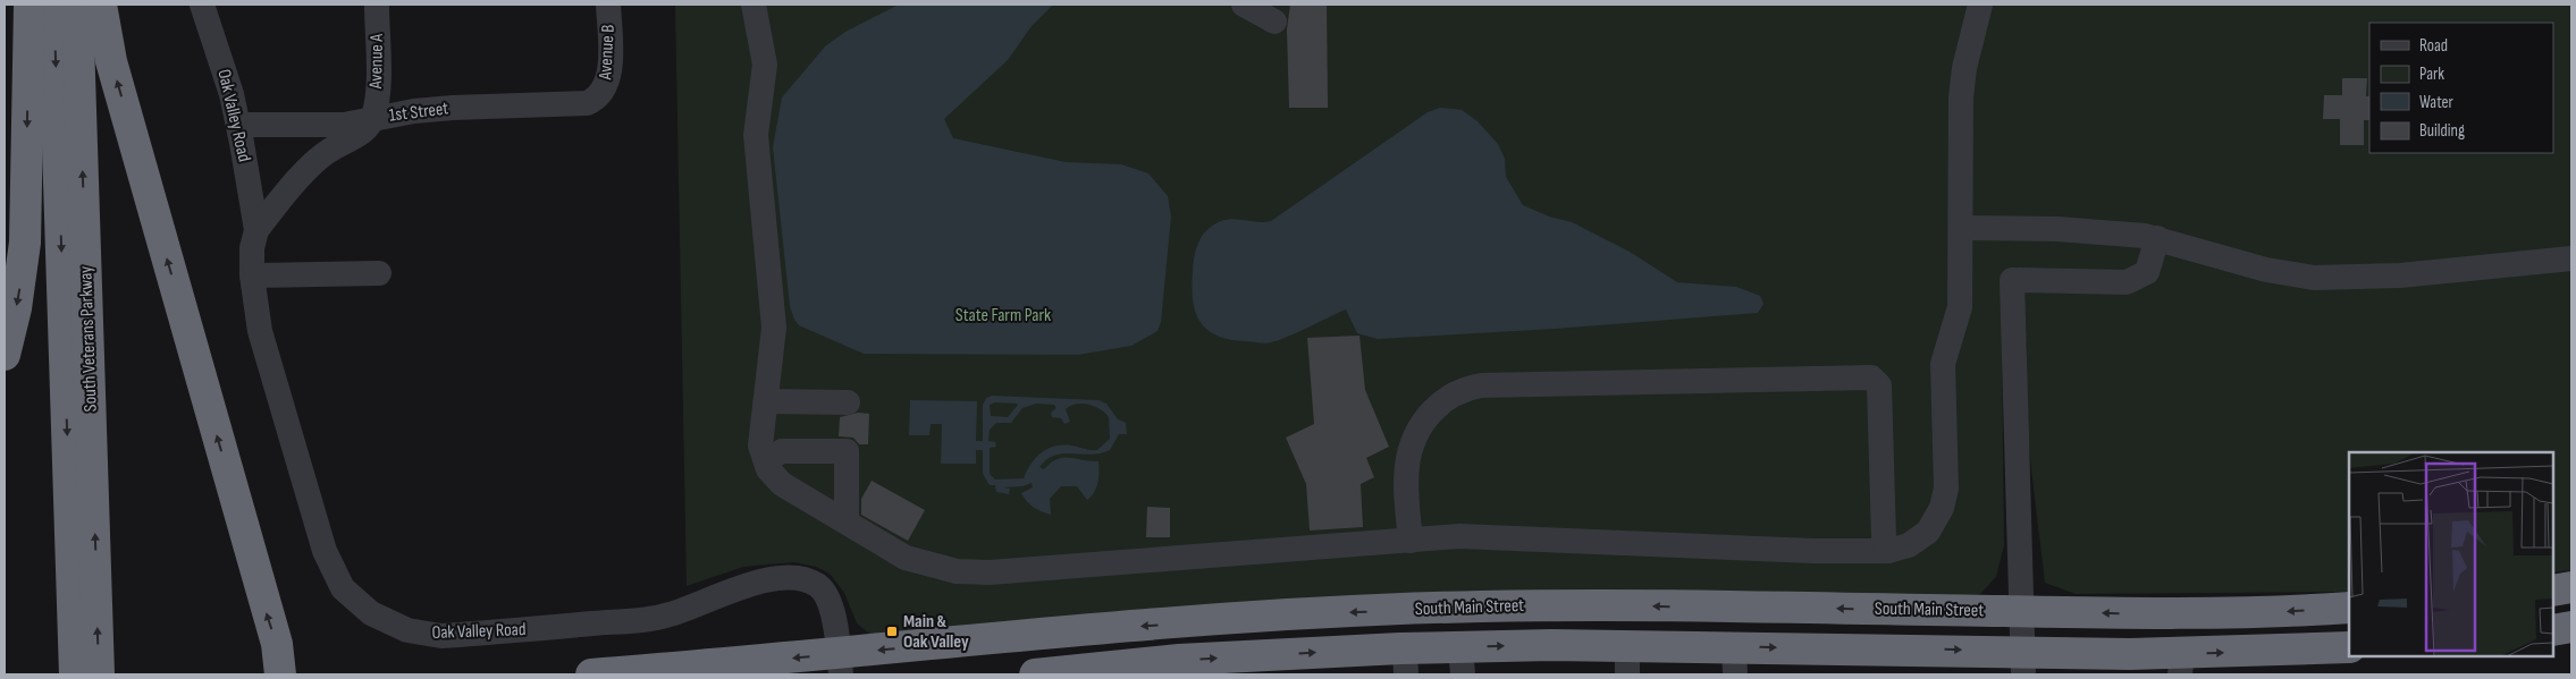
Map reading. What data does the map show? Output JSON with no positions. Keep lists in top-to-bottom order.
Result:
{
  "streets": {
    "highway": ["South Veterans Parkway", "South Main Street"],
    "street": [
      "Avenue B",
      "Avenue A",
      "1st Street",
      "Oak Valley Road"
    ]
  },
  "crossings": [
    ["Avenue B", "1st Street"],
    ["Avenue A", "1st Street"],
    ["Avenue A", "Oak Valley Road"],
    ["1st Street", "Oak Valley Road"],
    ["Oak Valley Road", "South Main Street"]
  ],
  "parks": ["State Farm Park"],
  "places": {
    "transit": ["Main & Oak Valley"]
  },
  "legend": [
    "Road",
    "Park",
    "Water",
    "Building"
  ]
}
